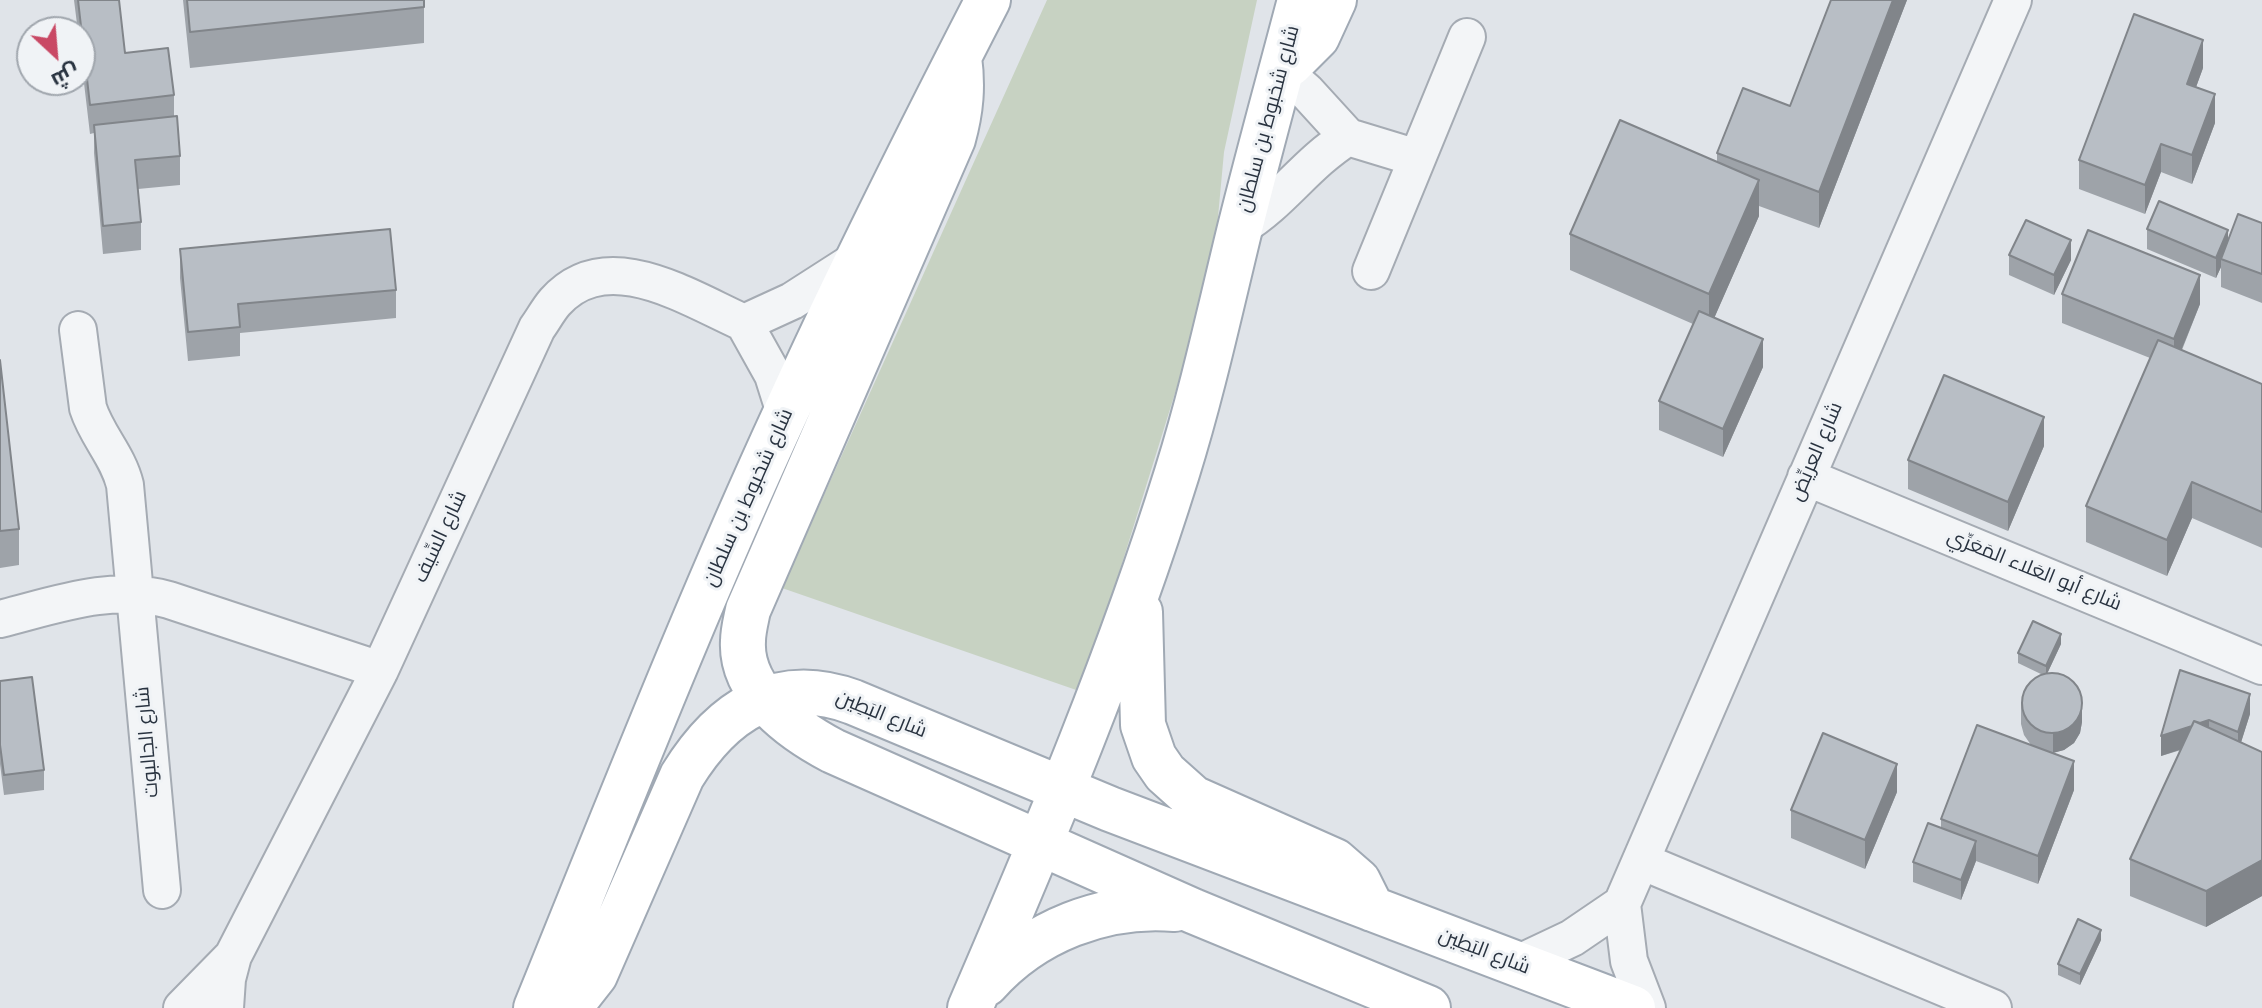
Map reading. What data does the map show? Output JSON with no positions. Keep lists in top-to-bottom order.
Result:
{
  "streets": {
    "main road": ["شارع شخبوط بن سلطان", "شارع البَطِين"],
    "street": [
      "شارع العريِّض",
      "شارع السِّيف",
      "شارع أبو العَلاء المَعَرِّي",
      "شارع الجالبوت"
    ]
  },
  "crossings": [
    ["شارع شخبوط بن سلطان", "شارع البَطِين"],
    ["شارع العريِّض", "شارع أبو العَلاء المَعَرِّي"]
  ],
  "north": "bottom right"
}
